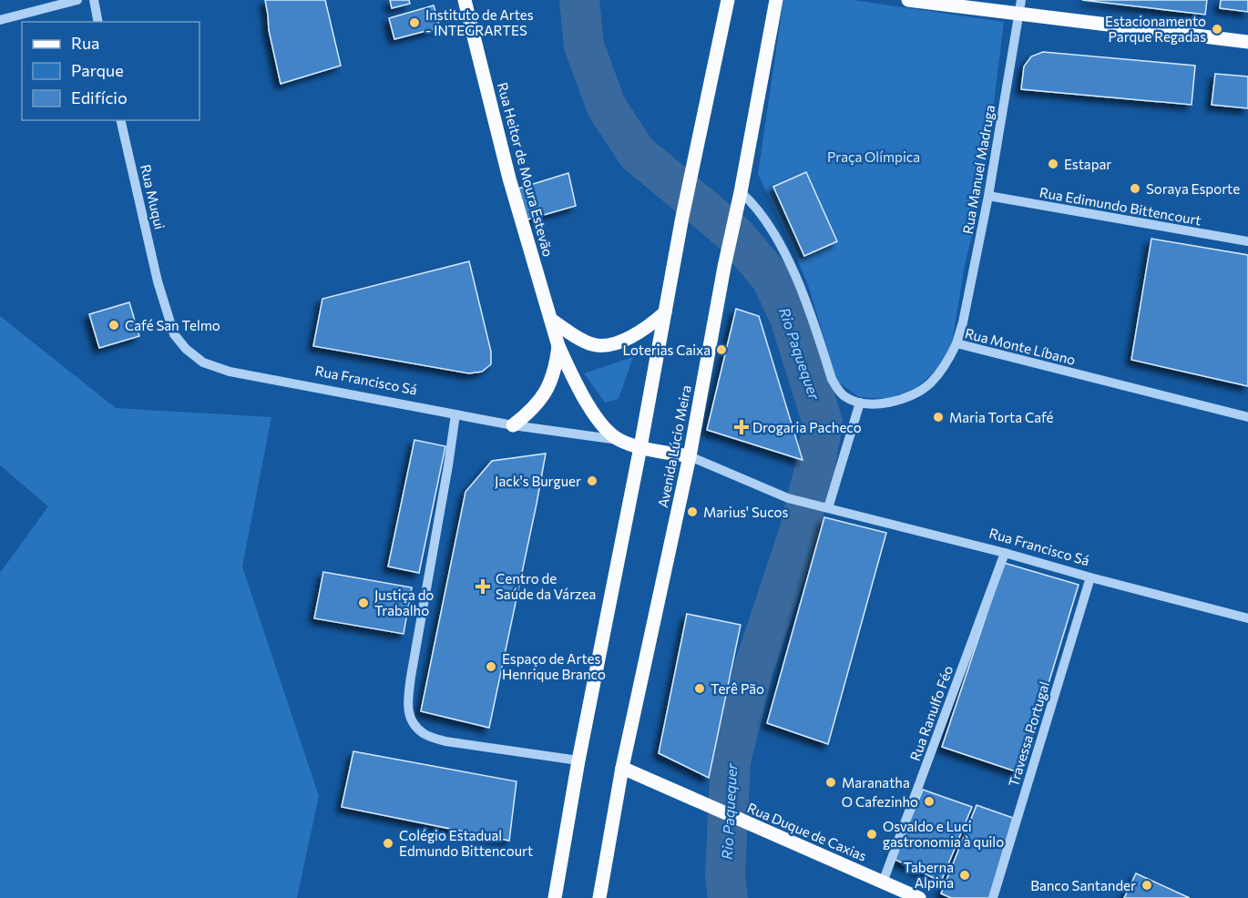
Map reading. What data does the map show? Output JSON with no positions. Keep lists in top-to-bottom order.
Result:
{
  "streets": {
    "main road": ["Rua Heitor de Moura Estevão", "Avenida Lúcio Meira", "Rua Duque de Caxias"],
    "street": [
      "Rua Manuel Madruga",
      "Rua Muqui",
      "Rua Edimundo Bittencourt",
      "Rua Monte Líbano",
      "Rua Francisco Sá",
      "Rua Ranulfo Féo",
      "Travessa Portugal"
    ]
  },
  "crossings": [
    ["Rua Manuel Madruga", "Rua Edimundo Bittencourt"],
    ["Rua Manuel Madruga", "Rua Monte Líbano"],
    ["Rua Muqui", "Rua Francisco Sá"],
    ["Rua Francisco Sá", "Avenida Lúcio Meira"],
    ["Rua Francisco Sá", "Rua Ranulfo Féo"],
    ["Rua Francisco Sá", "Travessa Portugal"],
    ["Avenida Lúcio Meira", "Rua Duque de Caxias"],
    ["Rua Ranulfo Féo", "Rua Duque de Caxias"]
  ],
  "water": ["Rio Paquequer"],
  "parks": ["Praça Olímpica"],
  "places": {
    "other": [
      "Instituto de Artes - INTEGRARTES",
      "Estacionamento Parque Regadas",
      "Estapar",
      "Soraya Esporte",
      "Café San Telmo",
      "Loterias Caixa",
      "Maria Torta Café",
      "Jack's Burguer",
      "Marius' Sucos",
      "Justiça do Trabalho",
      "Espaço de Artes Henrique Branco",
      "Terê Pão",
      "Maranatha",
      "O Cafezinho",
      "Osvaldo e Luci gastronomia à quilo",
      "Colégio Estadual Edmundo Bittencourt",
      "Taberna Alpina",
      "Banco Santander"
    ],
    "health": ["Drogaria Pacheco", "Centro de Saúde da Várzea"]
  },
  "legend": ["Rua", "Parque", "Edifício"]
}
